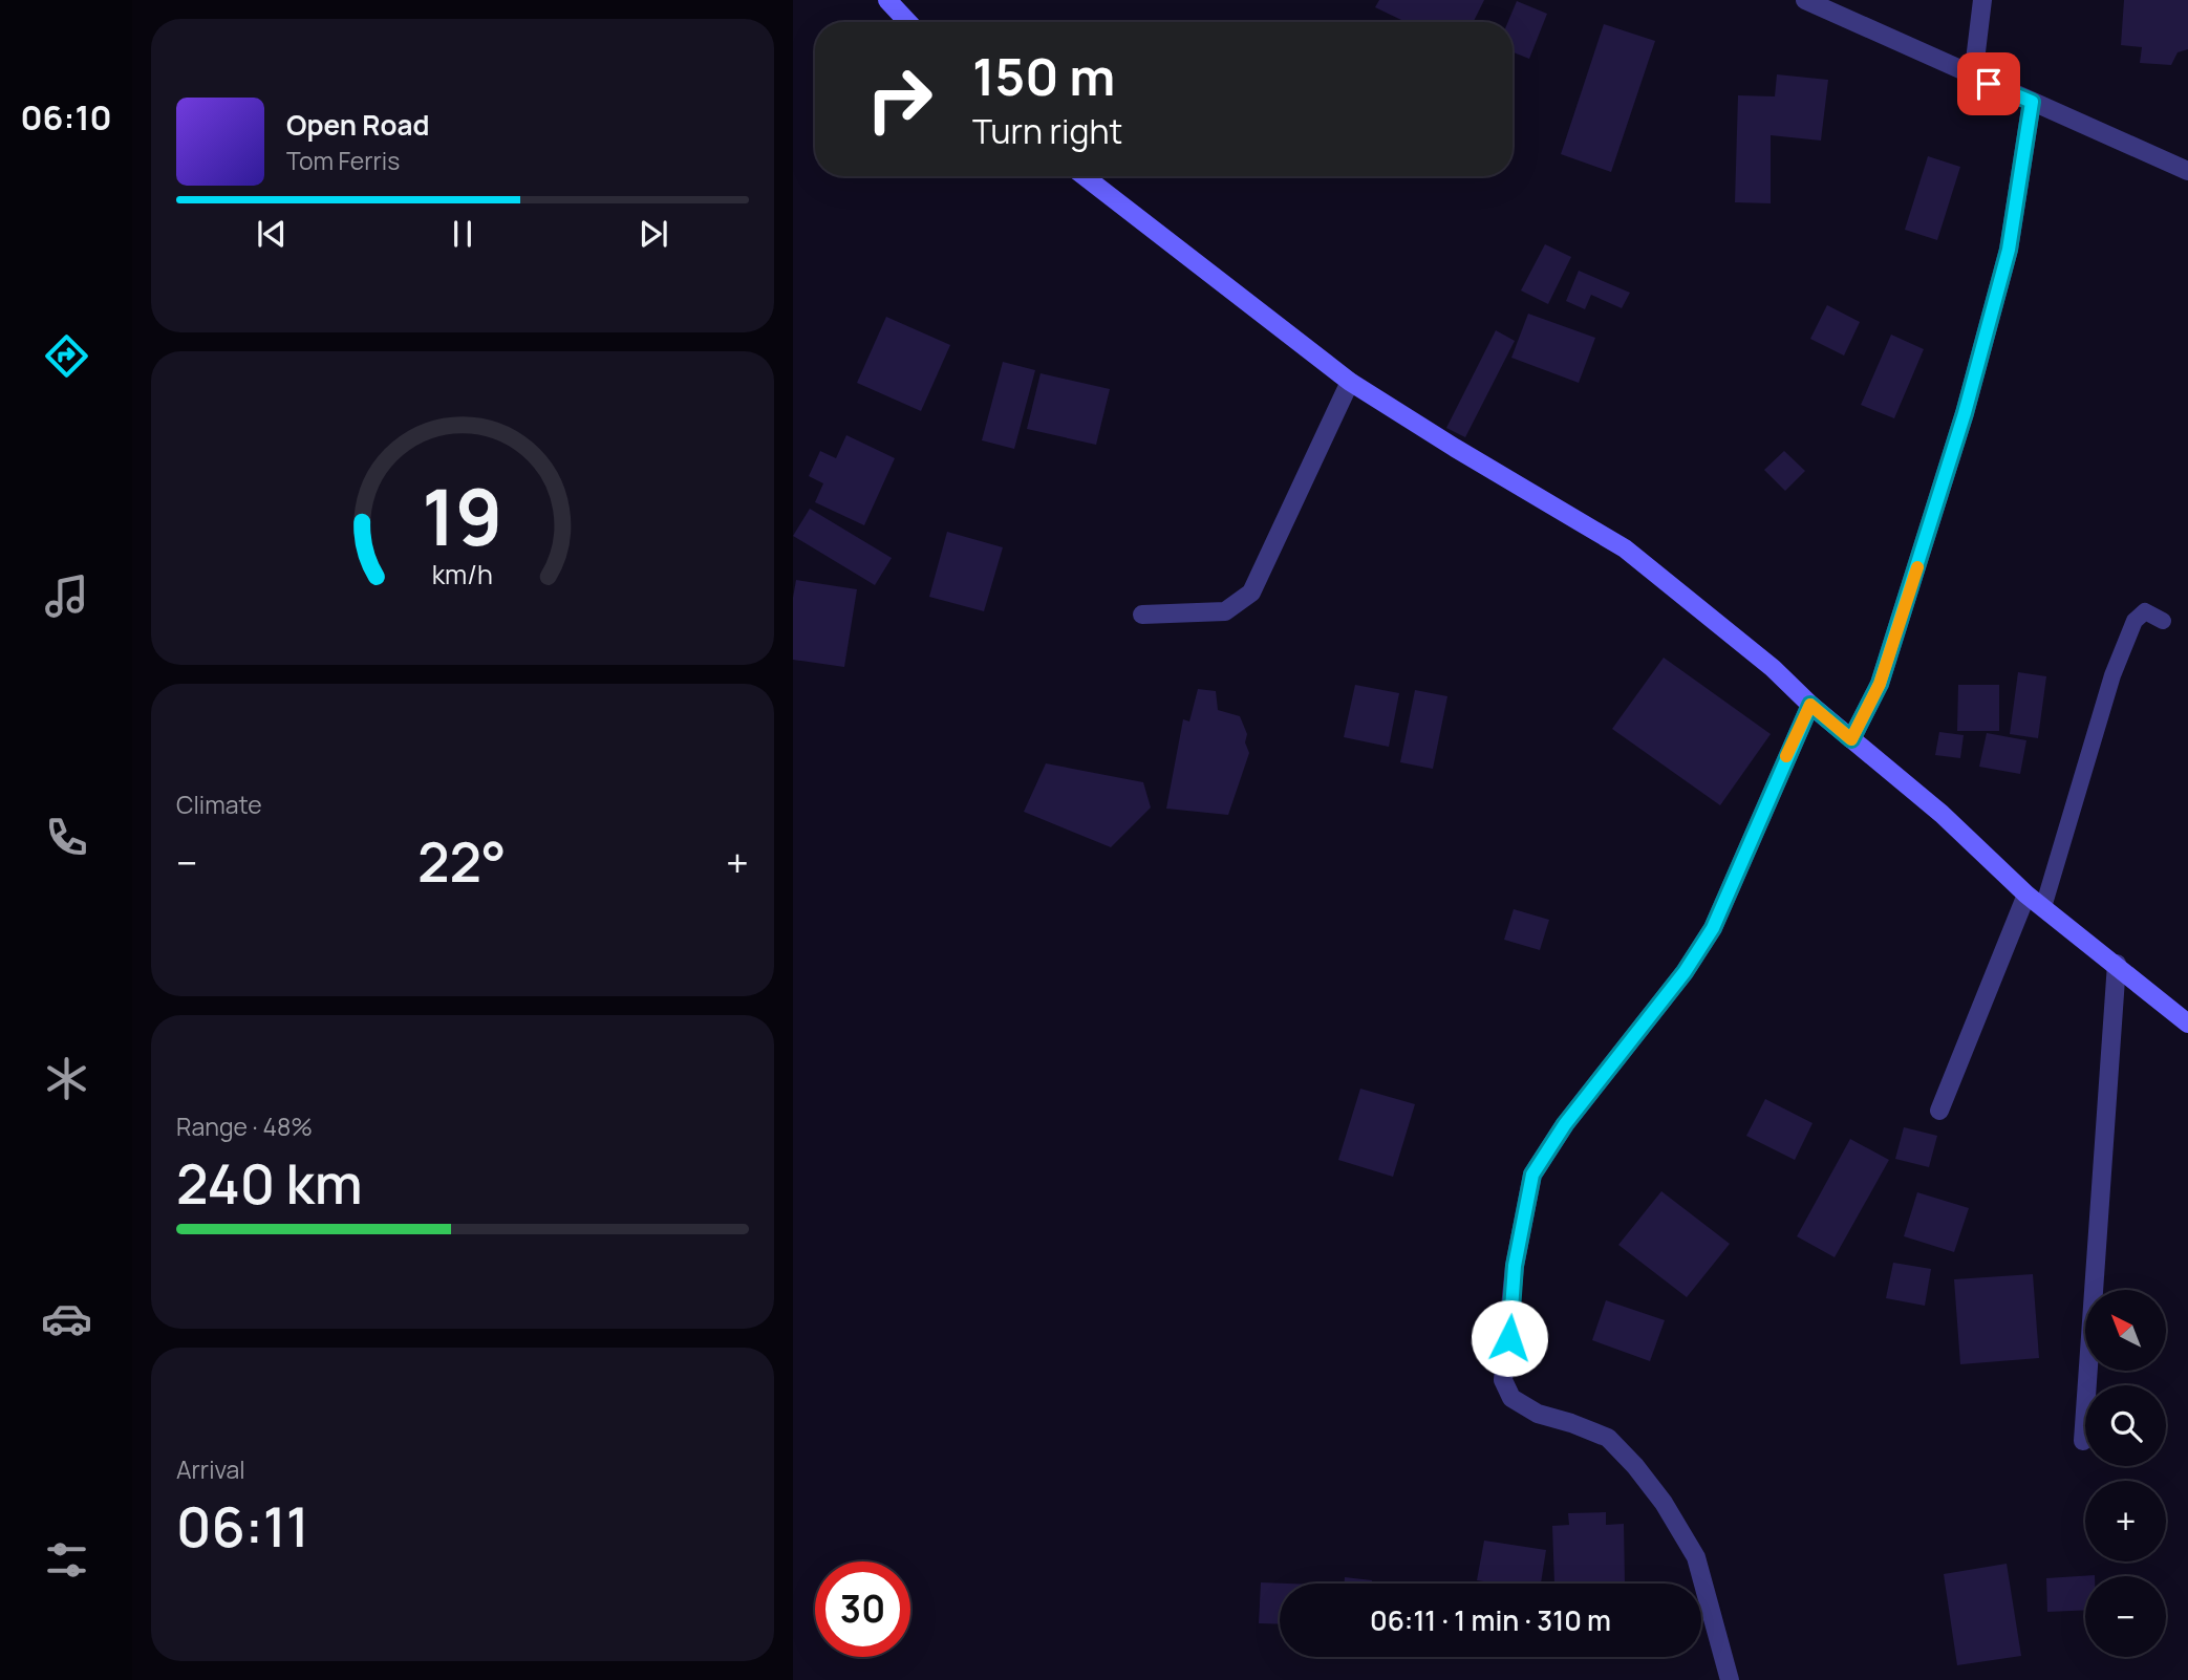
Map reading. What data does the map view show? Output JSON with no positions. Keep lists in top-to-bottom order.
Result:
{
  "north": "top left",
  "page": {
    "tabs": "06:10",
    "turn": ["150 m", "Turn right"],
    "song": ["Open Road", "Tom Ferris"],
    "tile": [
      "Climate",
      ["Range · 48%", "240 km"],
      ["Arrival", "06:11"]
    ],
    "heat": ["−", "22°", "+"],
    "map_buttons": ["+", "−"],
    "limit": "30",
    "trip": "06:11 · 1 min · 310 m",
    "gauge": ["19", "km/h"]
  }
}
